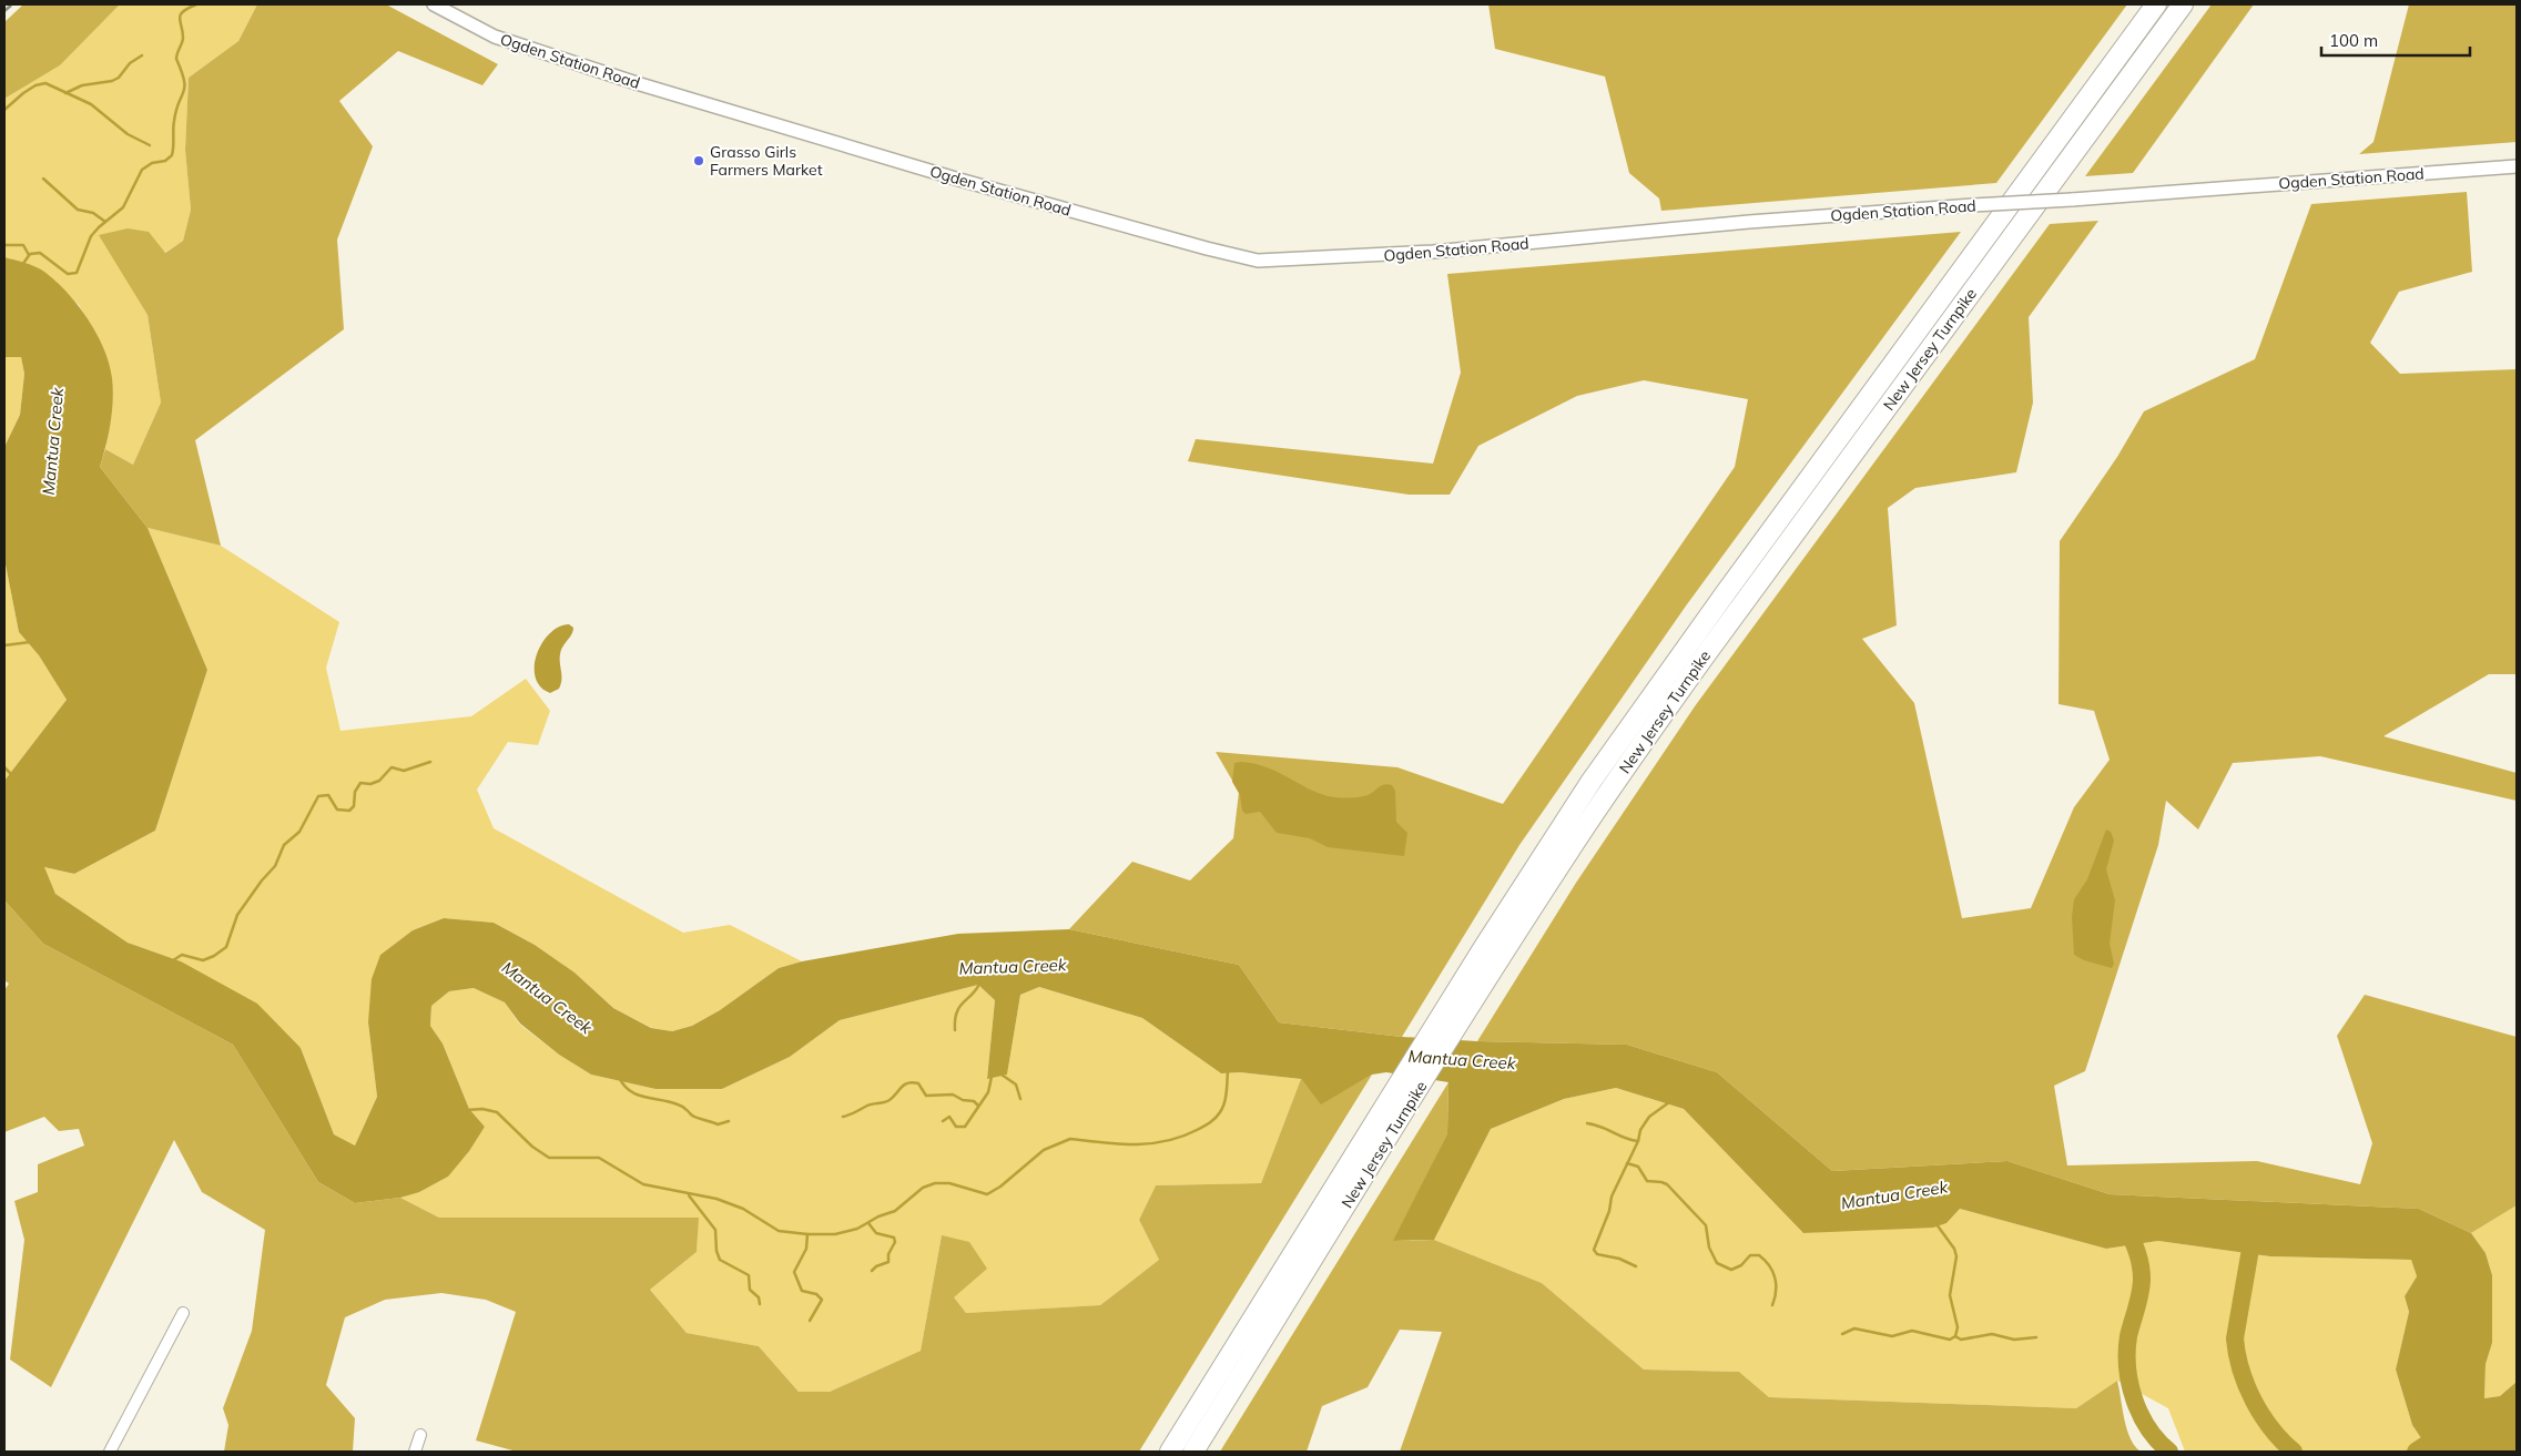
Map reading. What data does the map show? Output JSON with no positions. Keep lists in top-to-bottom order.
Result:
{
  "streets": {
    "highway": ["New Jersey Turnpike"],
    "street": ["Ogden Station Road"]
  },
  "water": ["Mantua Creek"],
  "places": ["Grasso Girls Farmers Market"],
  "scale_bar": "100 m"
}
